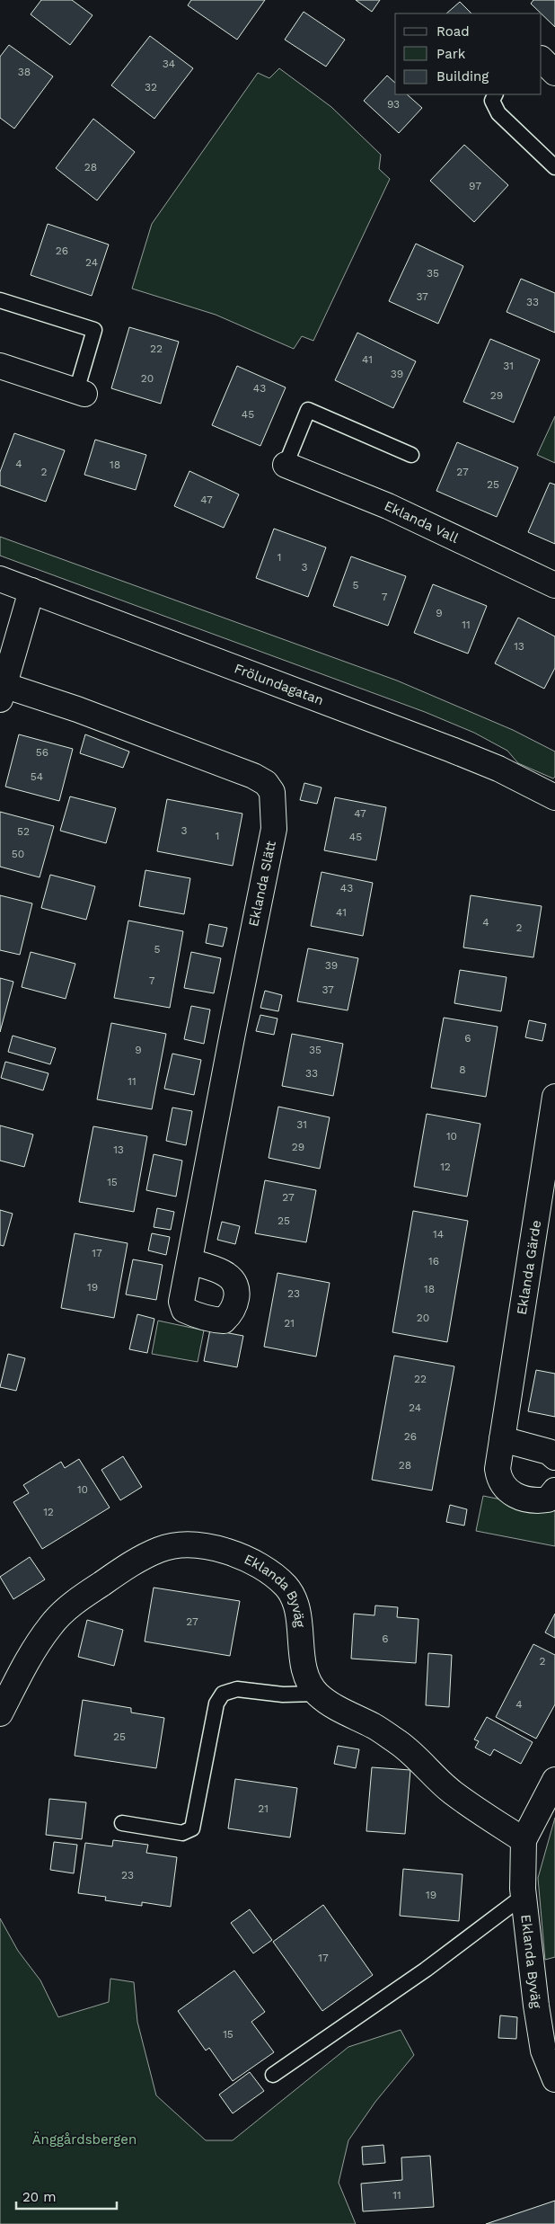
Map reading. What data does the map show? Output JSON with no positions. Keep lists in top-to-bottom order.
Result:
{
  "streets": {
    "street": [
      "Eklanda Vall",
      "Frölundagatan",
      "Eklanda Slätt",
      "Eklanda Gärde",
      "Eklanda Byväg"
    ]
  },
  "crossings": [
    ["Frölundagatan", "Eklanda Slätt"]
  ],
  "parks": ["Änggårdsbergen"],
  "house_numbers": [
    "34",
    "38",
    "32",
    "93",
    "28",
    "97",
    "26",
    "24",
    "35",
    "37",
    "33",
    "22",
    "41",
    "31",
    "39",
    "20",
    "43",
    "29",
    "45",
    "4",
    "18",
    "2",
    "27",
    "25",
    "47",
    "1",
    "3",
    "5",
    "7",
    "9",
    "11",
    "13",
    "56",
    "54",
    "47",
    "3",
    "52",
    "1",
    "45",
    "50",
    "43",
    "41",
    "4",
    "2",
    "5",
    "39",
    "7",
    "37",
    "6",
    "9",
    "35",
    "8",
    "33",
    "11",
    "31",
    "10",
    "29",
    "13",
    "12",
    "15",
    "27",
    "25",
    "14",
    "17",
    "16",
    "19",
    "18",
    "23",
    "20",
    "21",
    "22",
    "24",
    "26",
    "28",
    "10",
    "12",
    "27",
    "6",
    "2",
    "4",
    "25",
    "21",
    "23",
    "19",
    "17",
    "15",
    "11"
  ],
  "legend": ["Road", "Park", "Building"],
  "scale_bar": "20 m"
}
